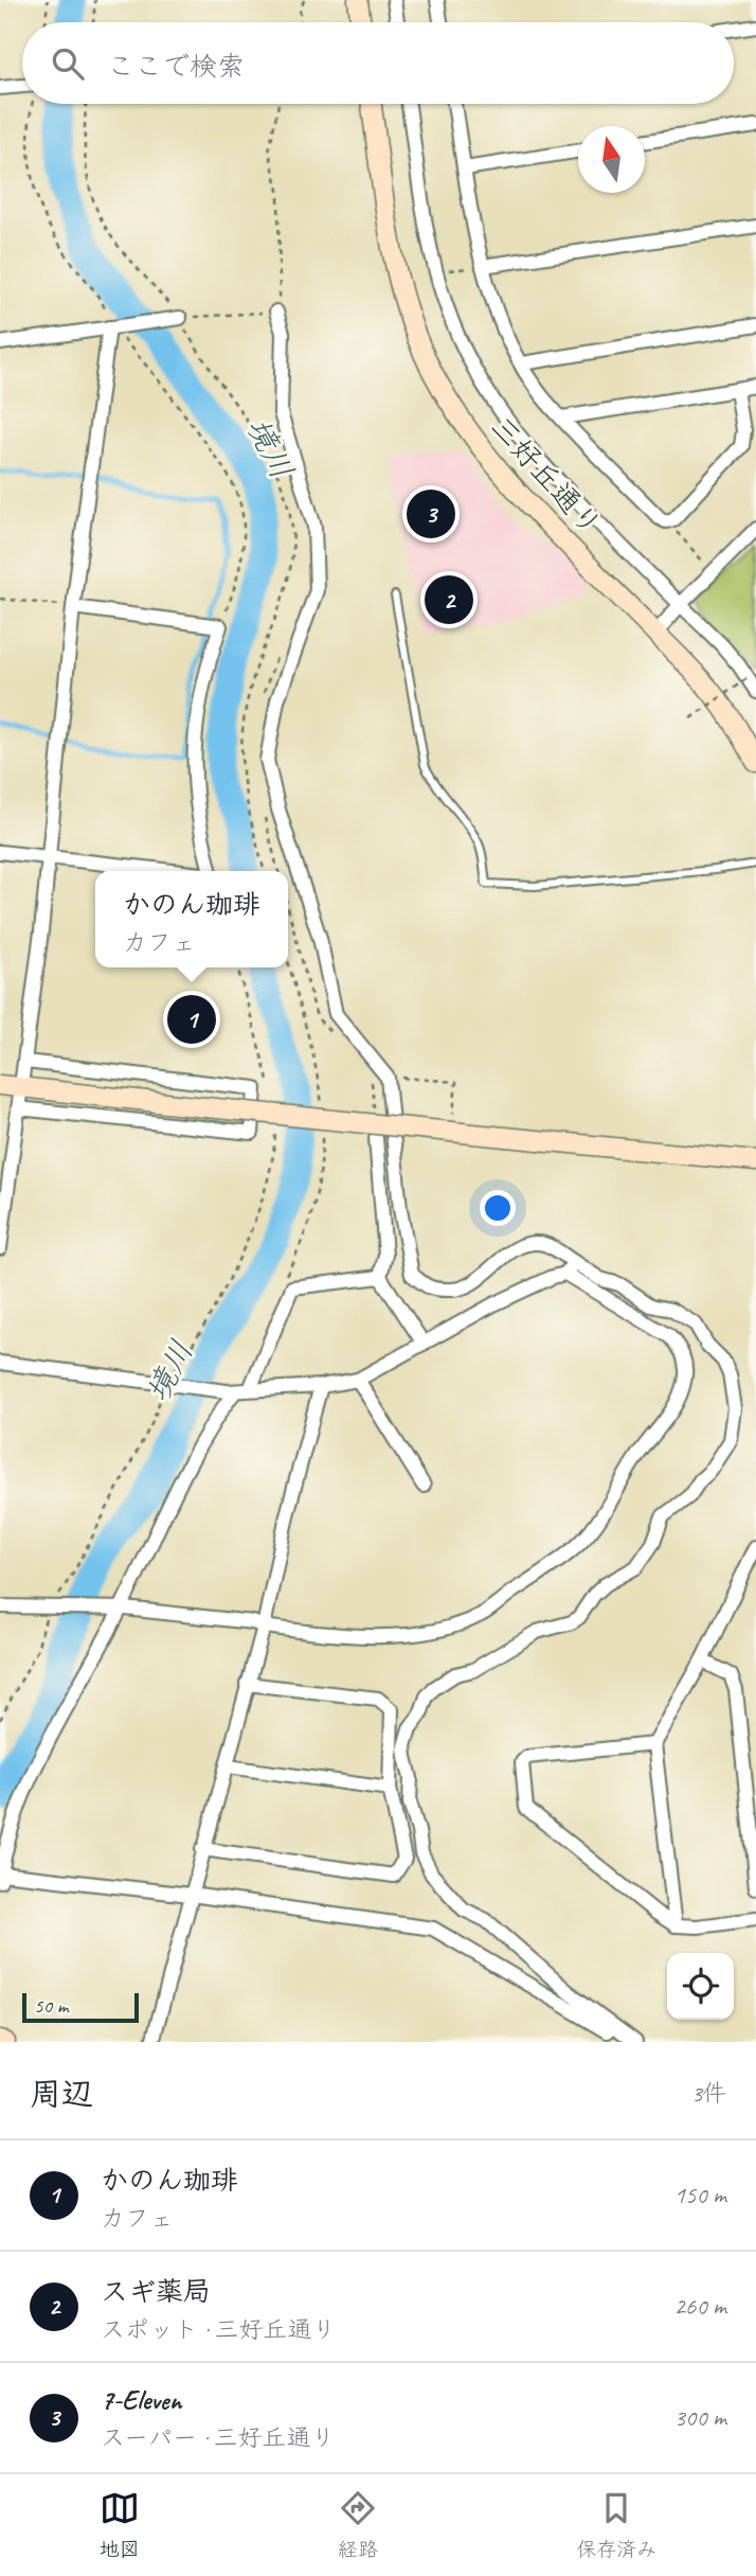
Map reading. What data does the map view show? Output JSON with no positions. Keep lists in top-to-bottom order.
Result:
{
  "streets": {
    "street": ["三好丘通り"]
  },
  "water": ["境川"],
  "scale_bar": "50 m",
  "north": "top",
  "page": {
    "search": "ここで検索",
    "pins": ["3", "2", "1"],
    "popup": ["かのん珈琲", "カフェ"],
    "scale": "50 m",
    "heading": ["周辺", "3件"],
    "list": [
      {
        "mark": "1",
        "name": "かのん珈琲",
        "note": "カフェ",
        "value": "150 m"
      },
      {
        "mark": "2",
        "name": "スギ薬局",
        "note": "スポット · 三好丘通り",
        "value": "260 m"
      },
      {
        "mark": "3",
        "name": "7-Eleven",
        "note": "スーパー · 三好丘通り",
        "value": "300 m"
      }
    ],
    "nav": ["地図", "経路", "保存済み"]
  }
}
